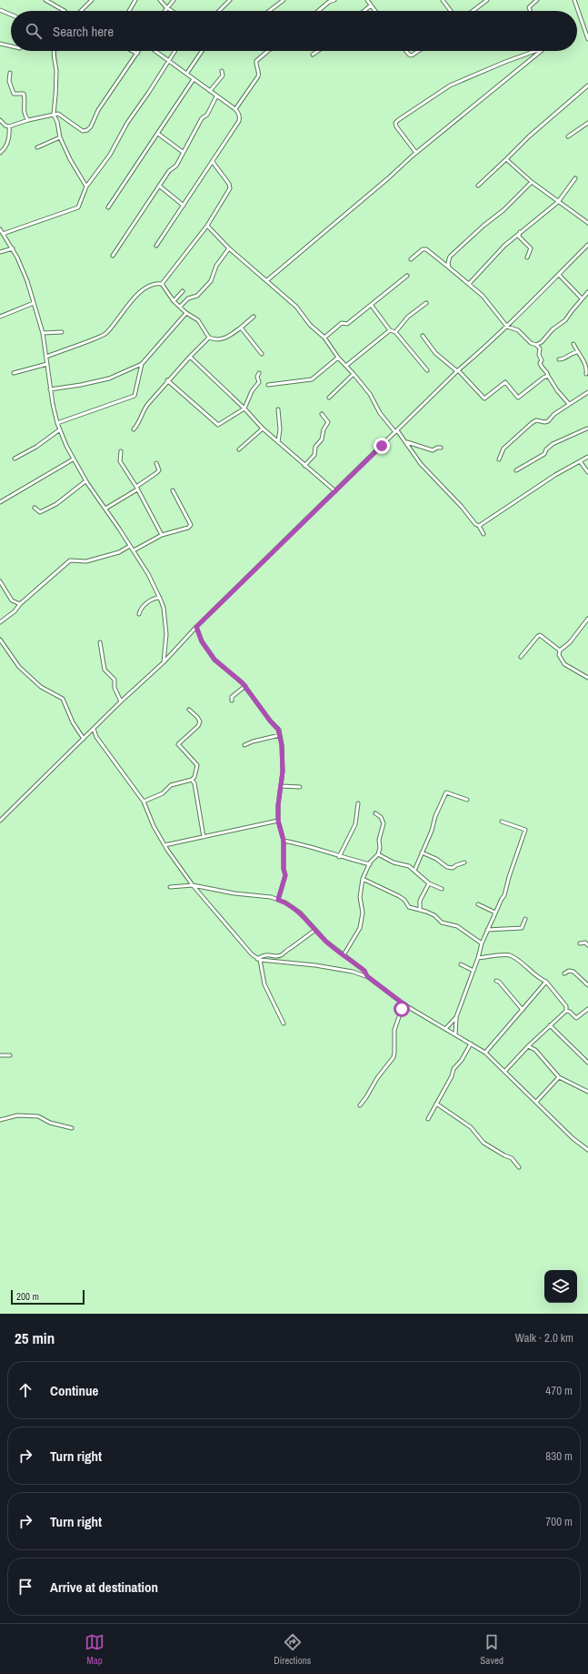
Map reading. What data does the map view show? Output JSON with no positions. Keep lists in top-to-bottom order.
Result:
{
  "scale_bar": "200 m",
  "page": {
    "search": "Search here",
    "scale": "200 m",
    "heading": ["25 min", "Walk · 2.0 km"],
    "list": [
      ["Continue", "470 m"],
      ["Turn right", "830 m"],
      ["Turn right", "700 m"],
      "Arrive at destination"
    ],
    "nav": ["Map", "Directions", "Saved"]
  }
}
